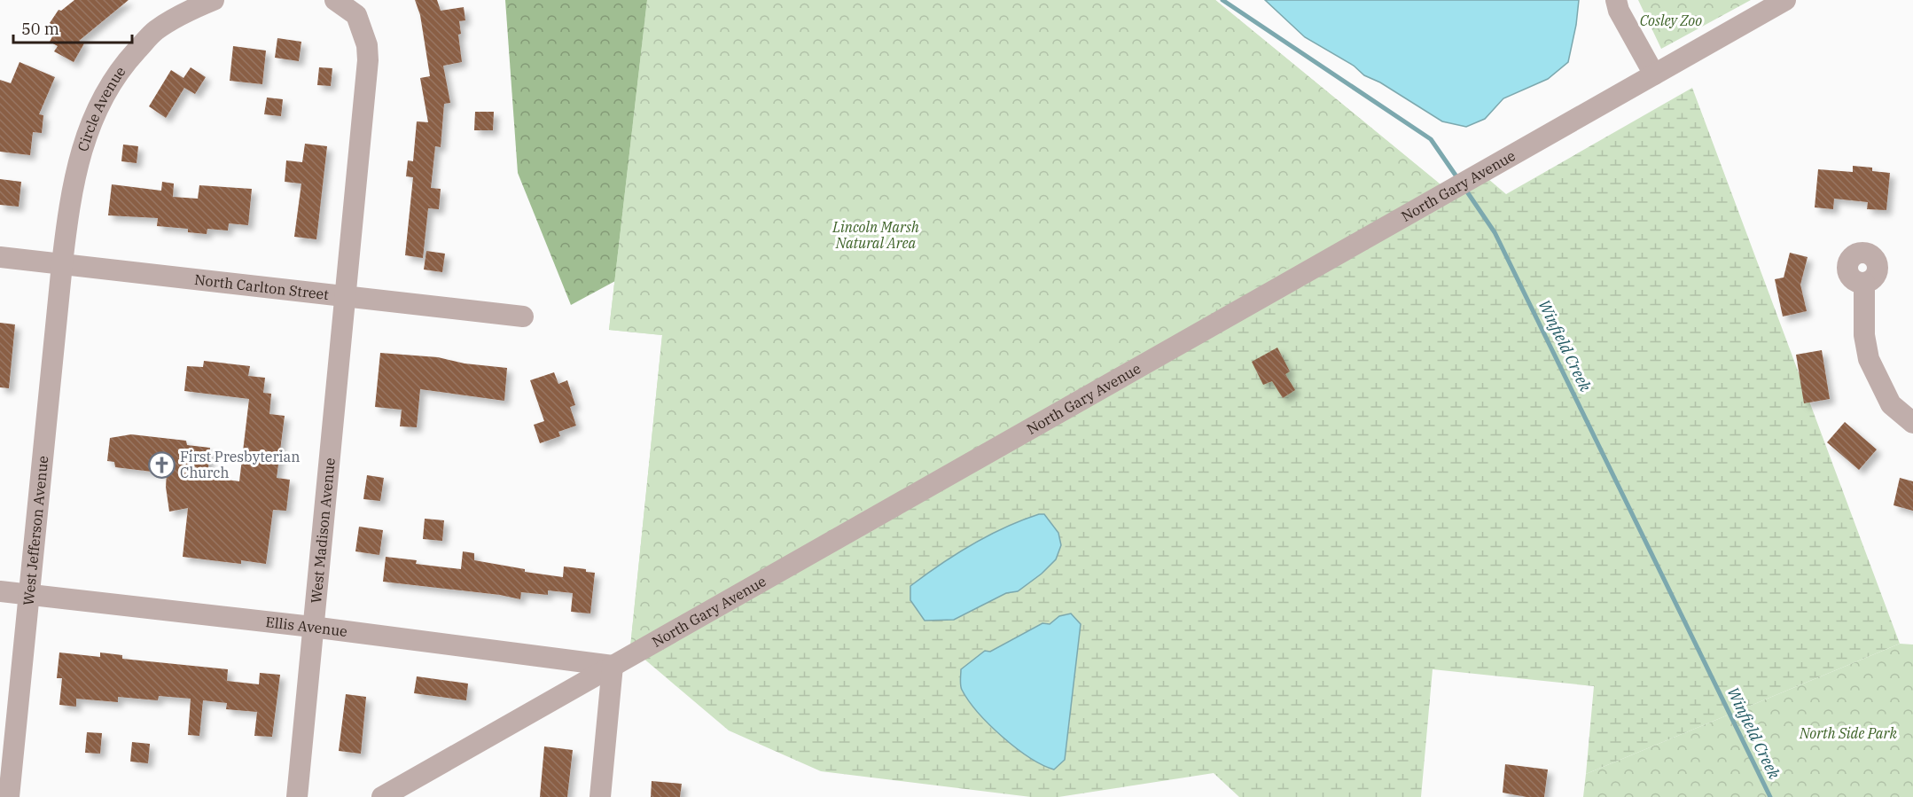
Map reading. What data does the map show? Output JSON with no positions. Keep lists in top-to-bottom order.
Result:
{
  "streets": {
    "street": [
      "Circle Avenue",
      "North Gary Avenue",
      "North Carlton Street",
      "West Jefferson Avenue",
      "West Madison Avenue",
      "Ellis Avenue"
    ]
  },
  "crossings": [
    ["Circle Avenue", "North Carlton Street"],
    ["Circle Avenue", "West Jefferson Avenue"],
    ["North Gary Avenue", "Ellis Avenue"],
    ["North Carlton Street", "West Jefferson Avenue"],
    ["North Carlton Street", "West Madison Avenue"],
    ["West Jefferson Avenue", "Ellis Avenue"],
    ["West Madison Avenue", "Ellis Avenue"]
  ],
  "water": ["Winfield Creek"],
  "parks": ["Cosley Zoo", "Lincoln Marsh Natural Area", "North Side Park"],
  "places": {
    "church": ["First Presbyterian Church"]
  },
  "scale_bar": "50 m"
}
